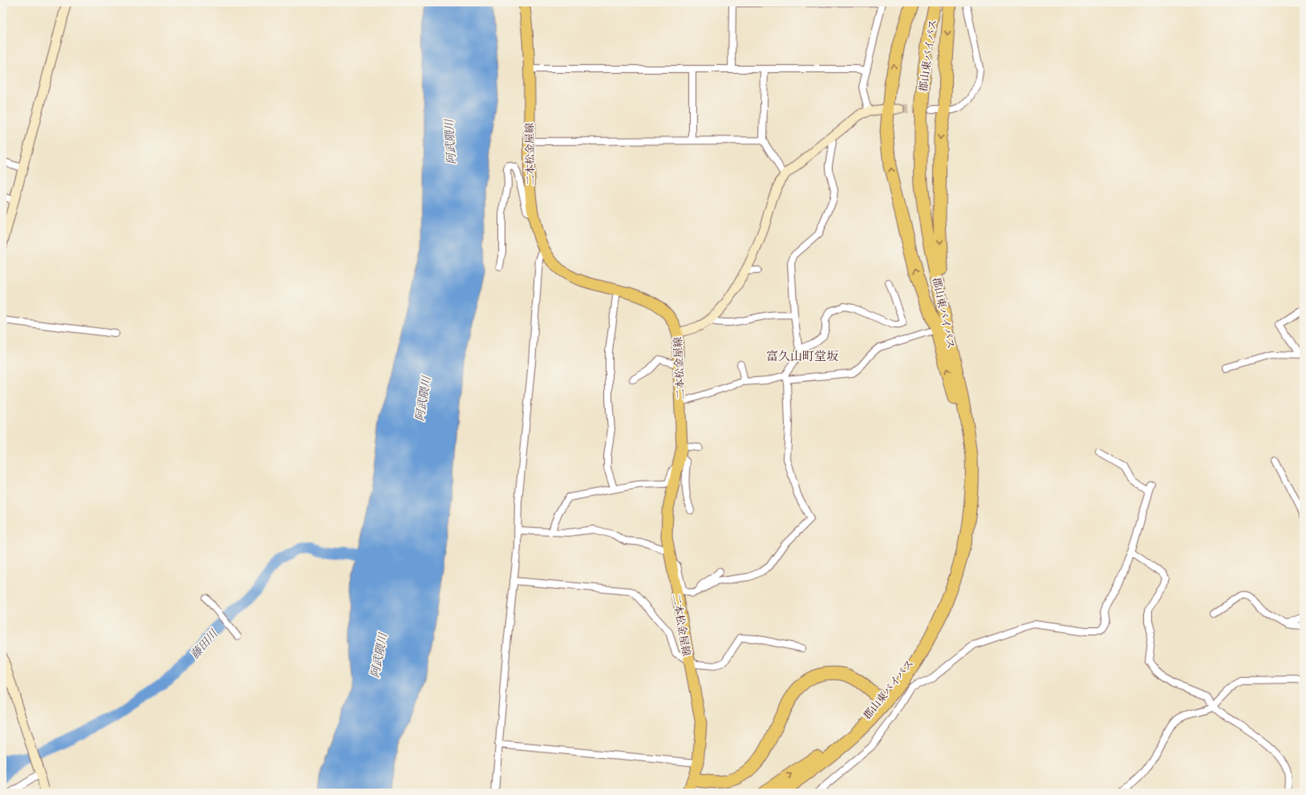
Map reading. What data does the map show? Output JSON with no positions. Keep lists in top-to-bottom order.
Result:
{
  "streets": {
    "highway": ["郡山東バイパス"],
    "main road": ["二本松金屋線"]
  },
  "districts": ["富久山町堂坂"],
  "water": ["阿武隈川", "藤田川"]
}
